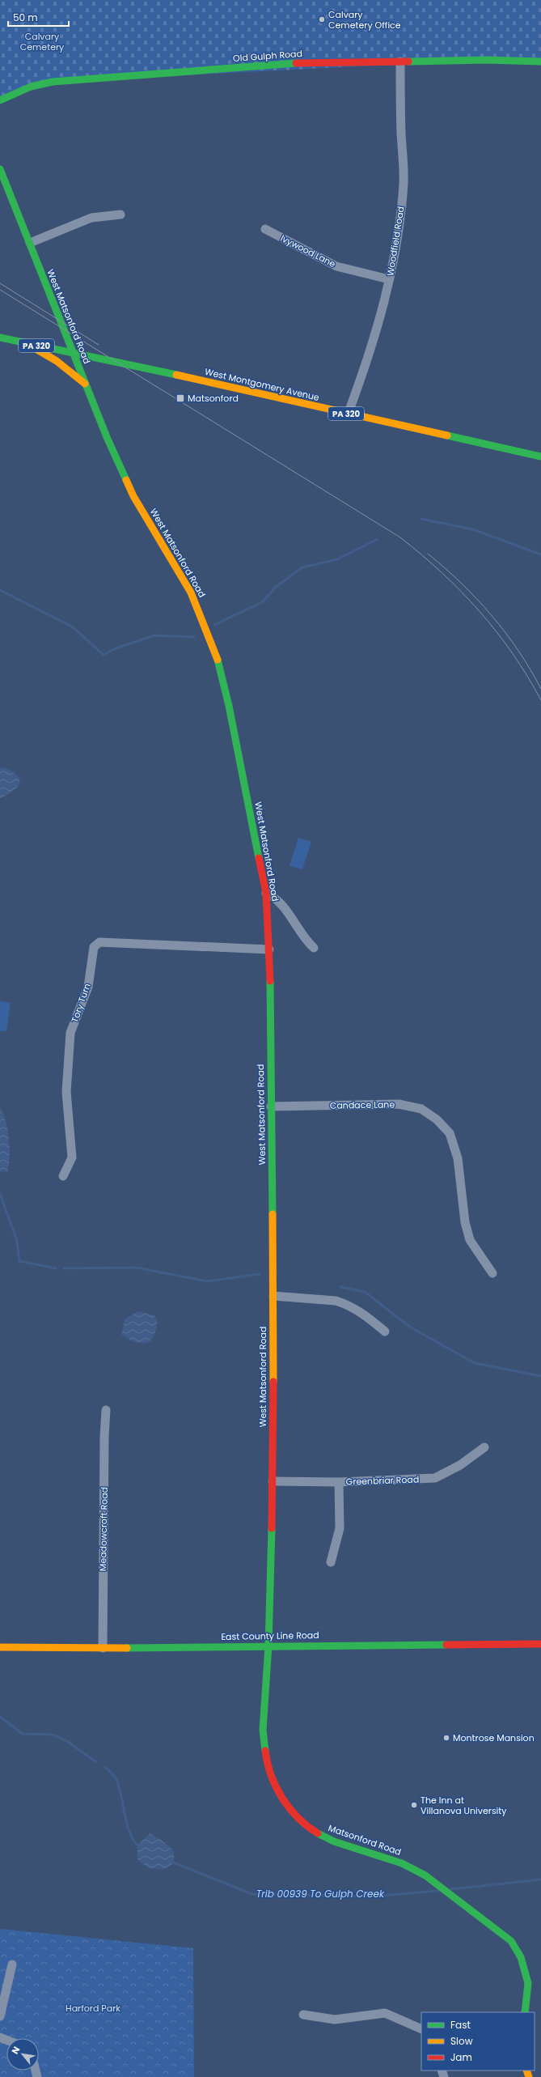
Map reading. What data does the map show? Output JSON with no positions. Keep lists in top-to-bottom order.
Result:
{
  "streets": {
    "main road": [
      "Old Gulph Road",
      "West Matsonford Road",
      "PA 320",
      "West Montgomery Avenue",
      "East County Line Road",
      "Matsonford Road"
    ],
    "street": [
      "Woodfield Road",
      "Ivywood Lane",
      "Tory Turn",
      "Candace Lane",
      "Greenbriar Road",
      "Meadowcroft Road"
    ]
  },
  "crossings": [
    ["Old Gulph Road", "Woodfield Road"],
    ["Woodfield Road", "Ivywood Lane"],
    ["Woodfield Road", "West Montgomery Avenue"],
    ["West Matsonford Road", "PA 320"],
    ["West Matsonford Road", "West Montgomery Avenue"],
    ["West Matsonford Road", "Tory Turn"],
    ["West Matsonford Road", "Candace Lane"],
    ["West Matsonford Road", "Greenbriar Road"],
    ["West Matsonford Road", "East County Line Road"],
    ["West Matsonford Road", "Matsonford Road"],
    ["PA 320", "West Montgomery Avenue"],
    ["Meadowcroft Road", "East County Line Road"],
    ["East County Line Road", "Matsonford Road"]
  ],
  "water": ["Trib 00939 To Gulph Creek"],
  "parks": ["Calvary Cemetery", "Harford Park"],
  "places": {
    "other": ["Calvary Cemetery Office", "Montrose Mansion", "The Inn at Villanova University"],
    "transit": ["Matsonford"]
  },
  "legend": ["Fast", "Slow", "Jam"],
  "scale_bar": "50 m",
  "north": "top left"
}
